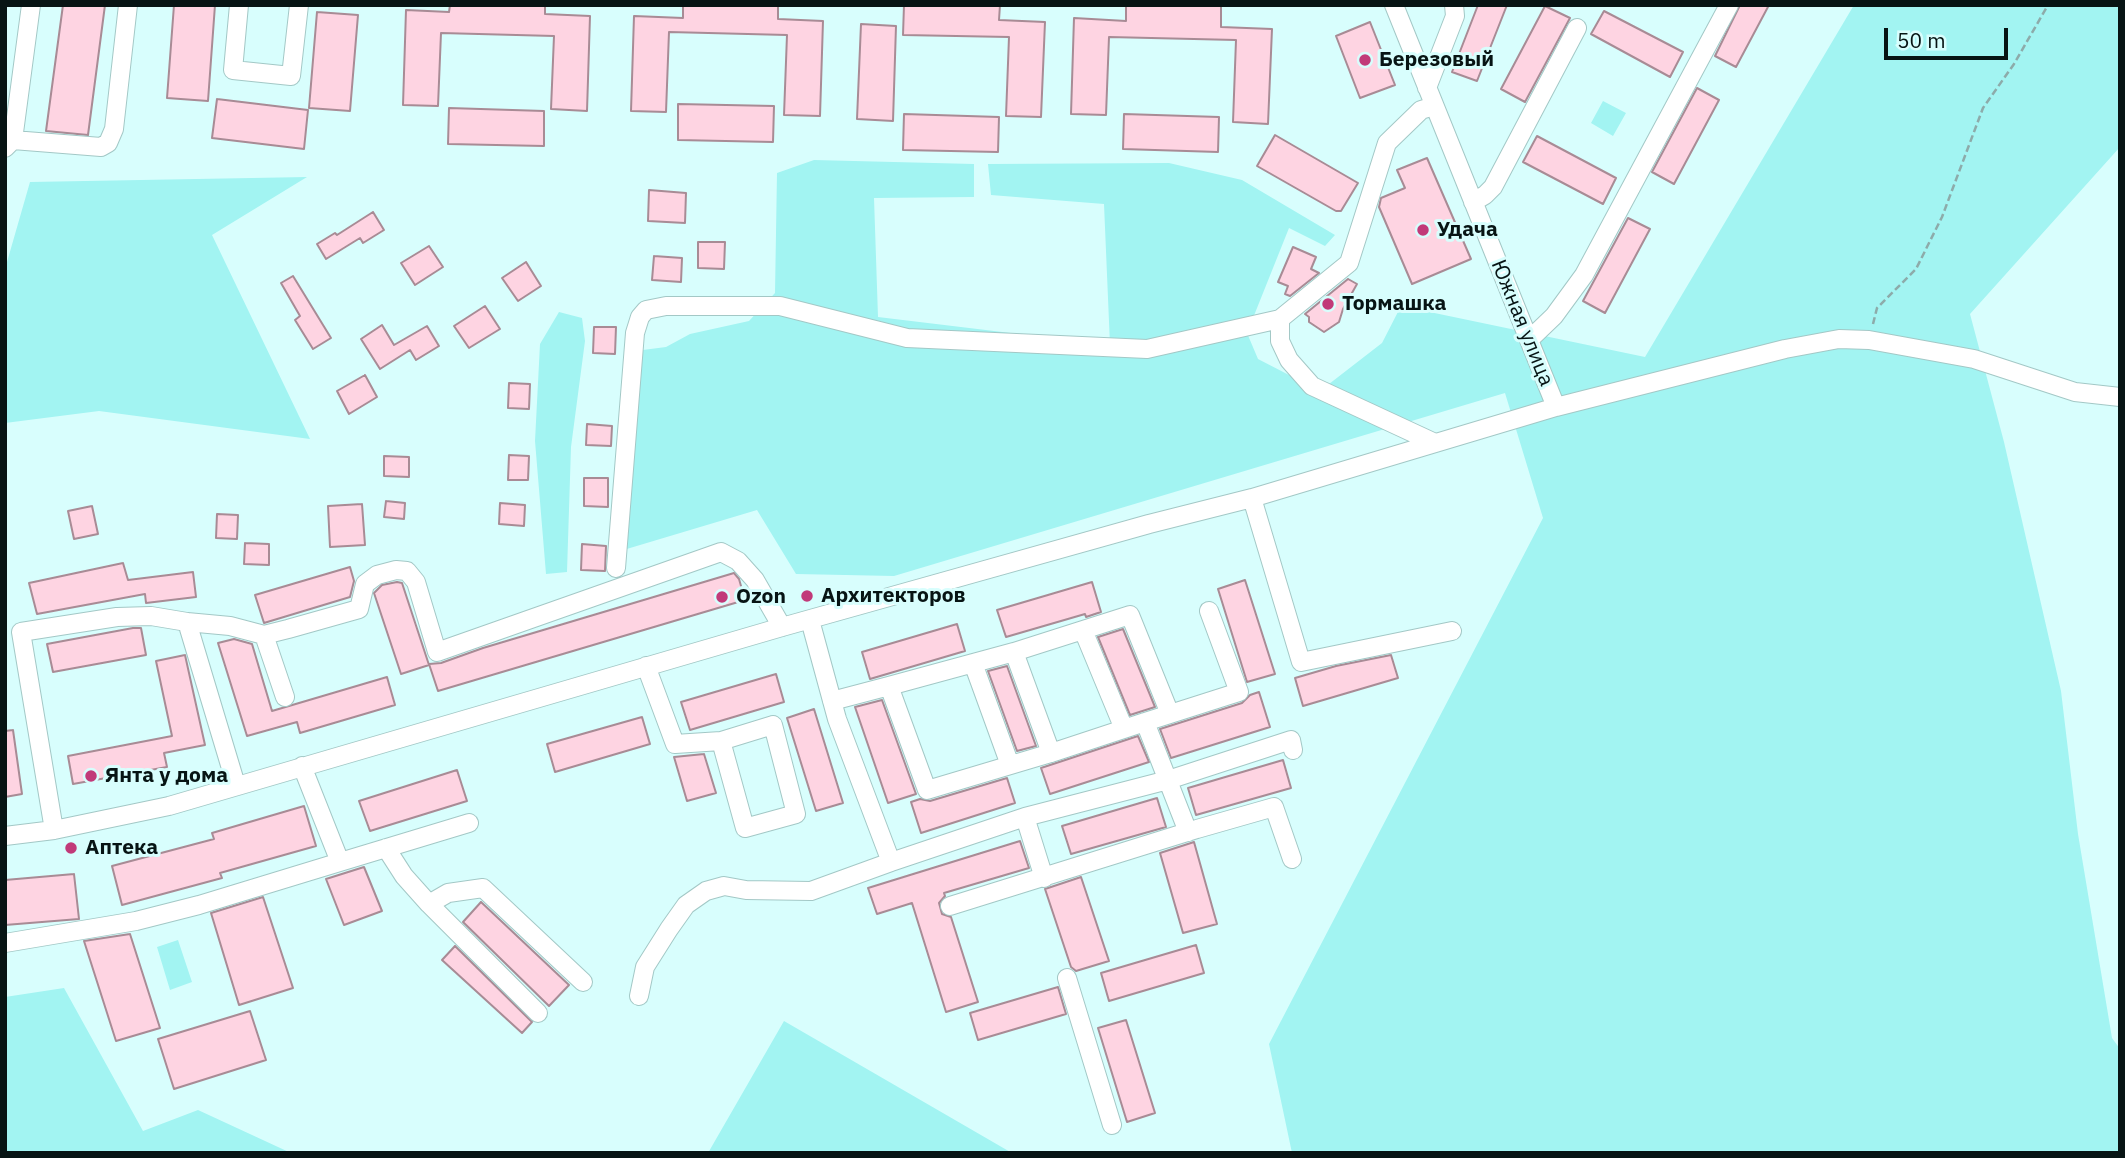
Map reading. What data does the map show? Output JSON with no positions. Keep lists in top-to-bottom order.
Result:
{
  "streets": {
    "street": ["Южная улица"]
  },
  "places": [
    "Березовый",
    "Удача",
    "Тормашка",
    "Архитекторов",
    "Ozon",
    "Янта у дома",
    "Аптека"
  ],
  "scale_bar": "50 m"
}
